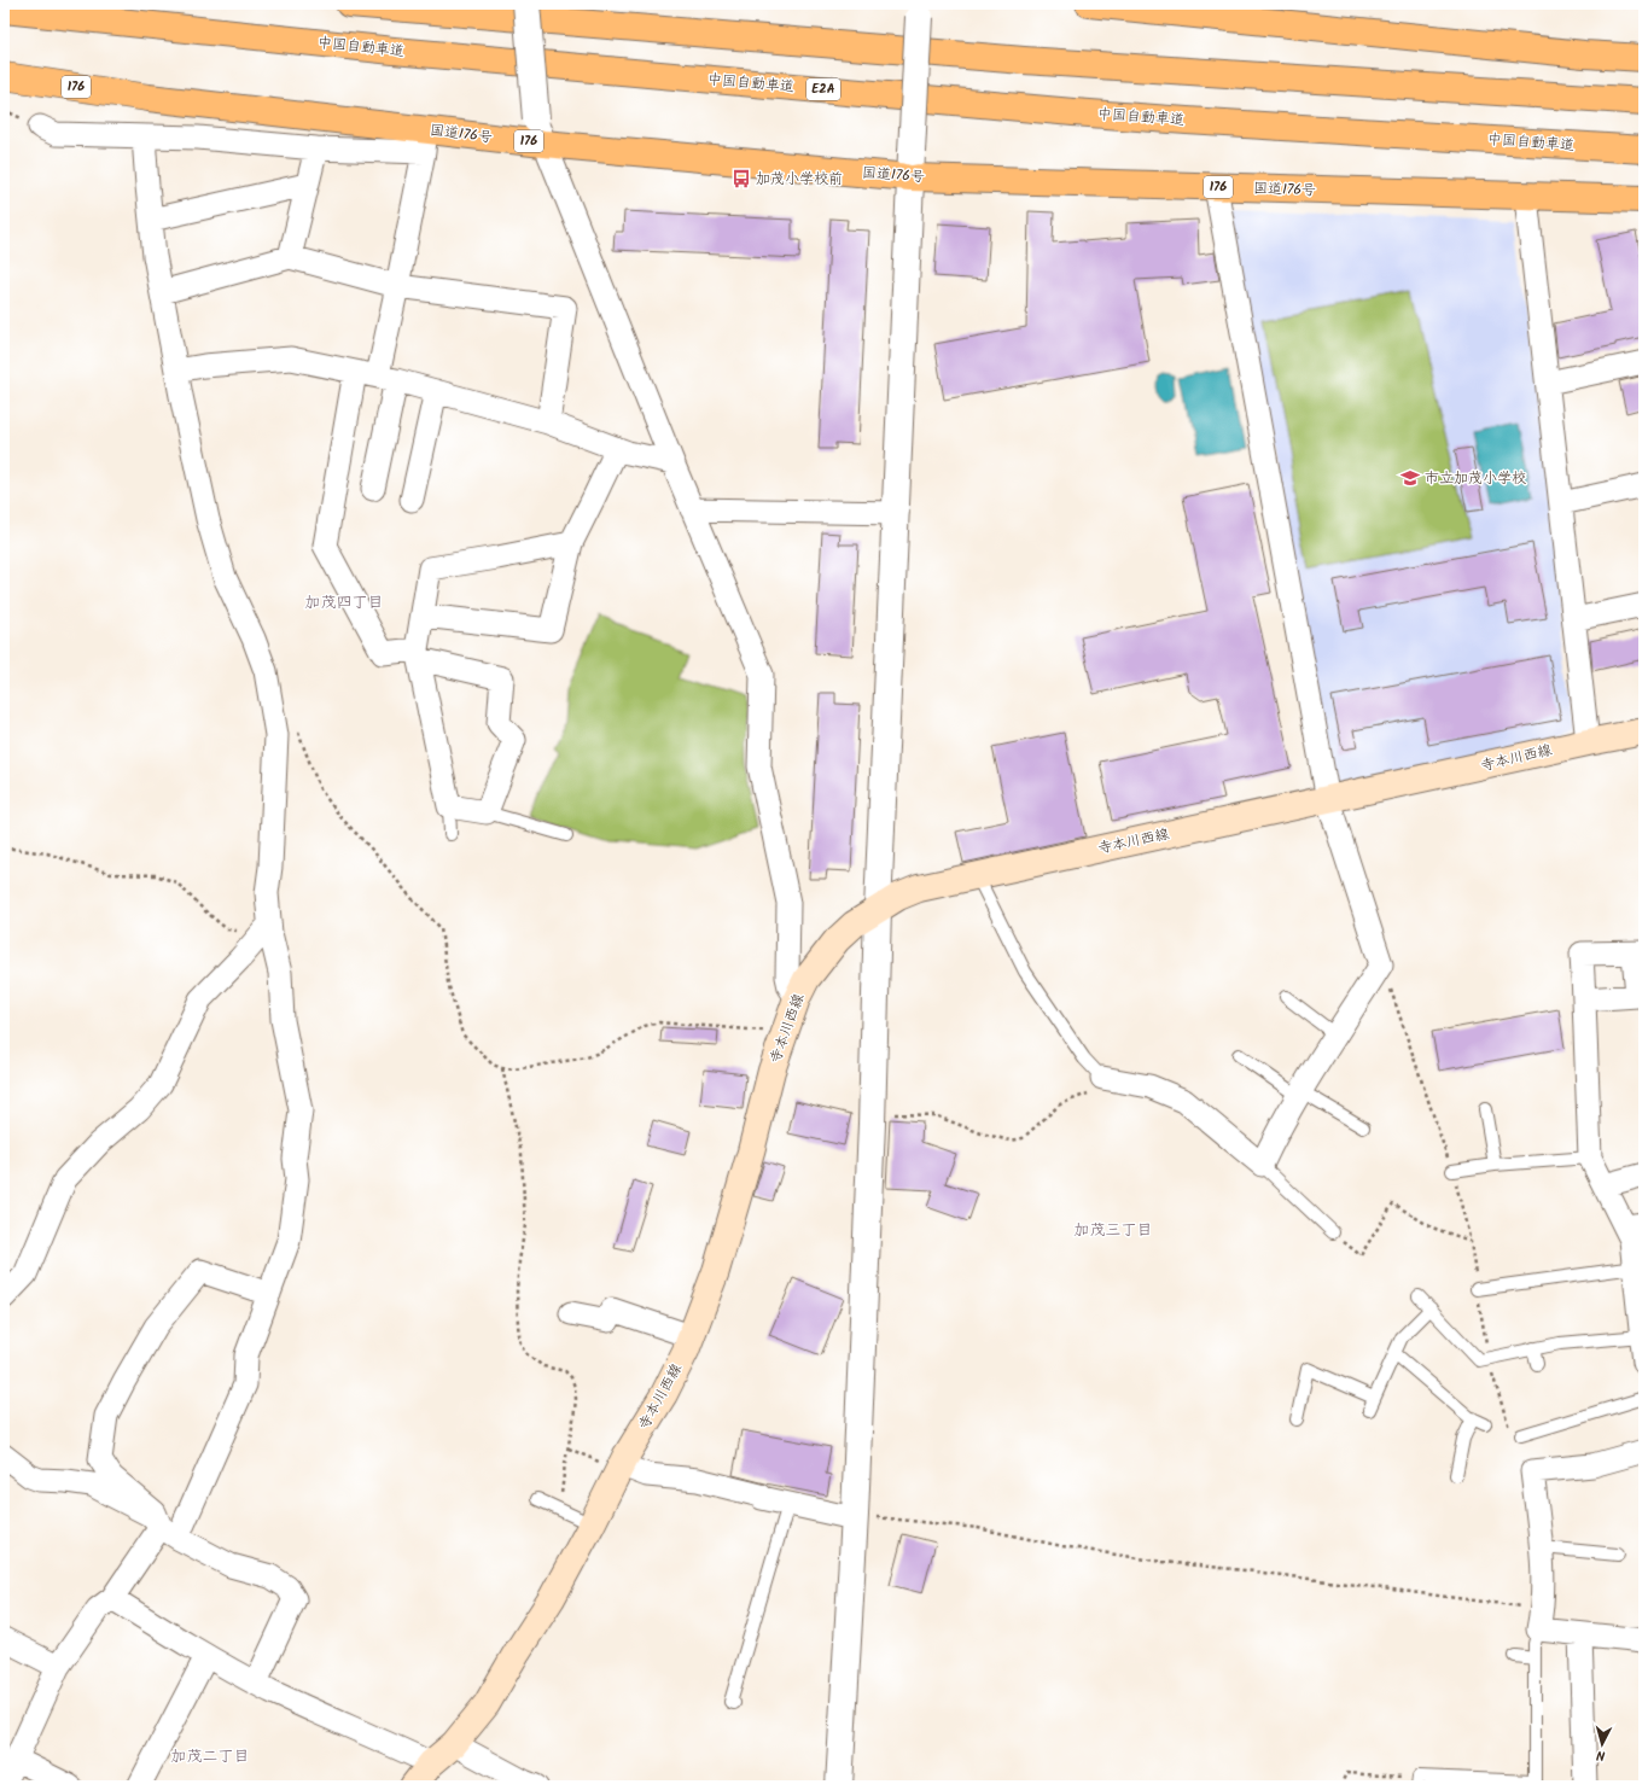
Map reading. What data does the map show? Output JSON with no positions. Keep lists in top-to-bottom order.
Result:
{
  "streets": {
    "highway": [
      "中国自動車道",
      "176",
      "E2A",
      "国道176号"
    ],
    "main road": ["寺本川西線"]
  },
  "districts": ["加茂四丁目", "加茂三丁目", "加茂二丁目"],
  "places": {
    "bus stop": ["加茂小学校前"],
    "school or university": ["市立加茂小学校"]
  },
  "north": "bottom"
}
